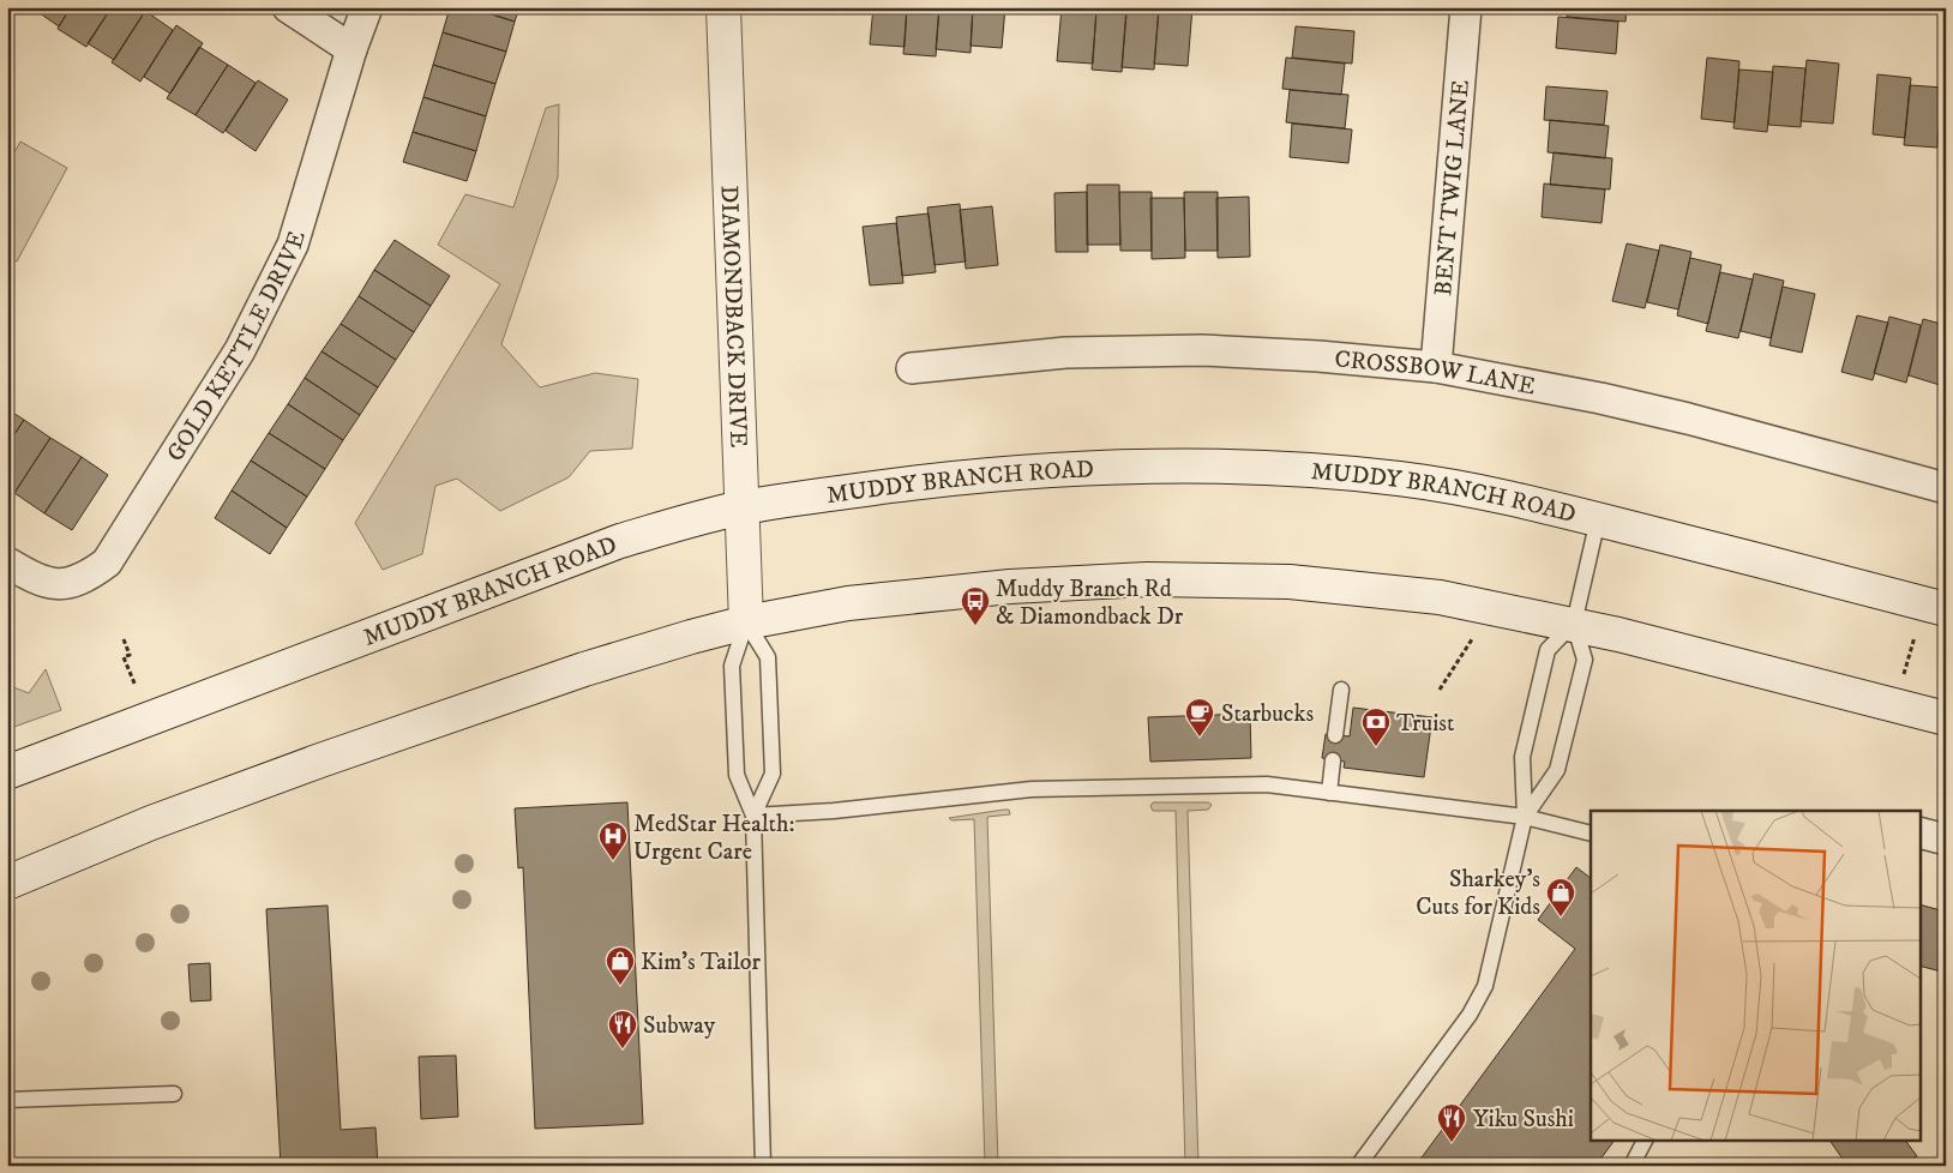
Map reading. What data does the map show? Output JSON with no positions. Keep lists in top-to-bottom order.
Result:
{
  "streets": {
    "main road": ["DIAMONDBACK DRIVE", "MUDDY BRANCH ROAD"],
    "street": ["BENT TWIG LANE", "GOLD KETTLE DRIVE", "CROSSBOW LANE"]
  },
  "crossings": [
    ["BENT TWIG LANE", "CROSSBOW LANE"],
    ["DIAMONDBACK DRIVE", "MUDDY BRANCH ROAD"]
  ],
  "places": {
    "bus stop": ["Muddy Branch Rd & Diamondback Dr"],
    "cafe": ["Starbucks"],
    "bank": ["Truist"],
    "hospital": ["MedStar Health: Urgent Care"],
    "shop": ["Sharkey's Cuts for Kids", "Kim's Tailor"],
    "restaurant": ["Subway", "Yiku Sushi"]
  }
}
